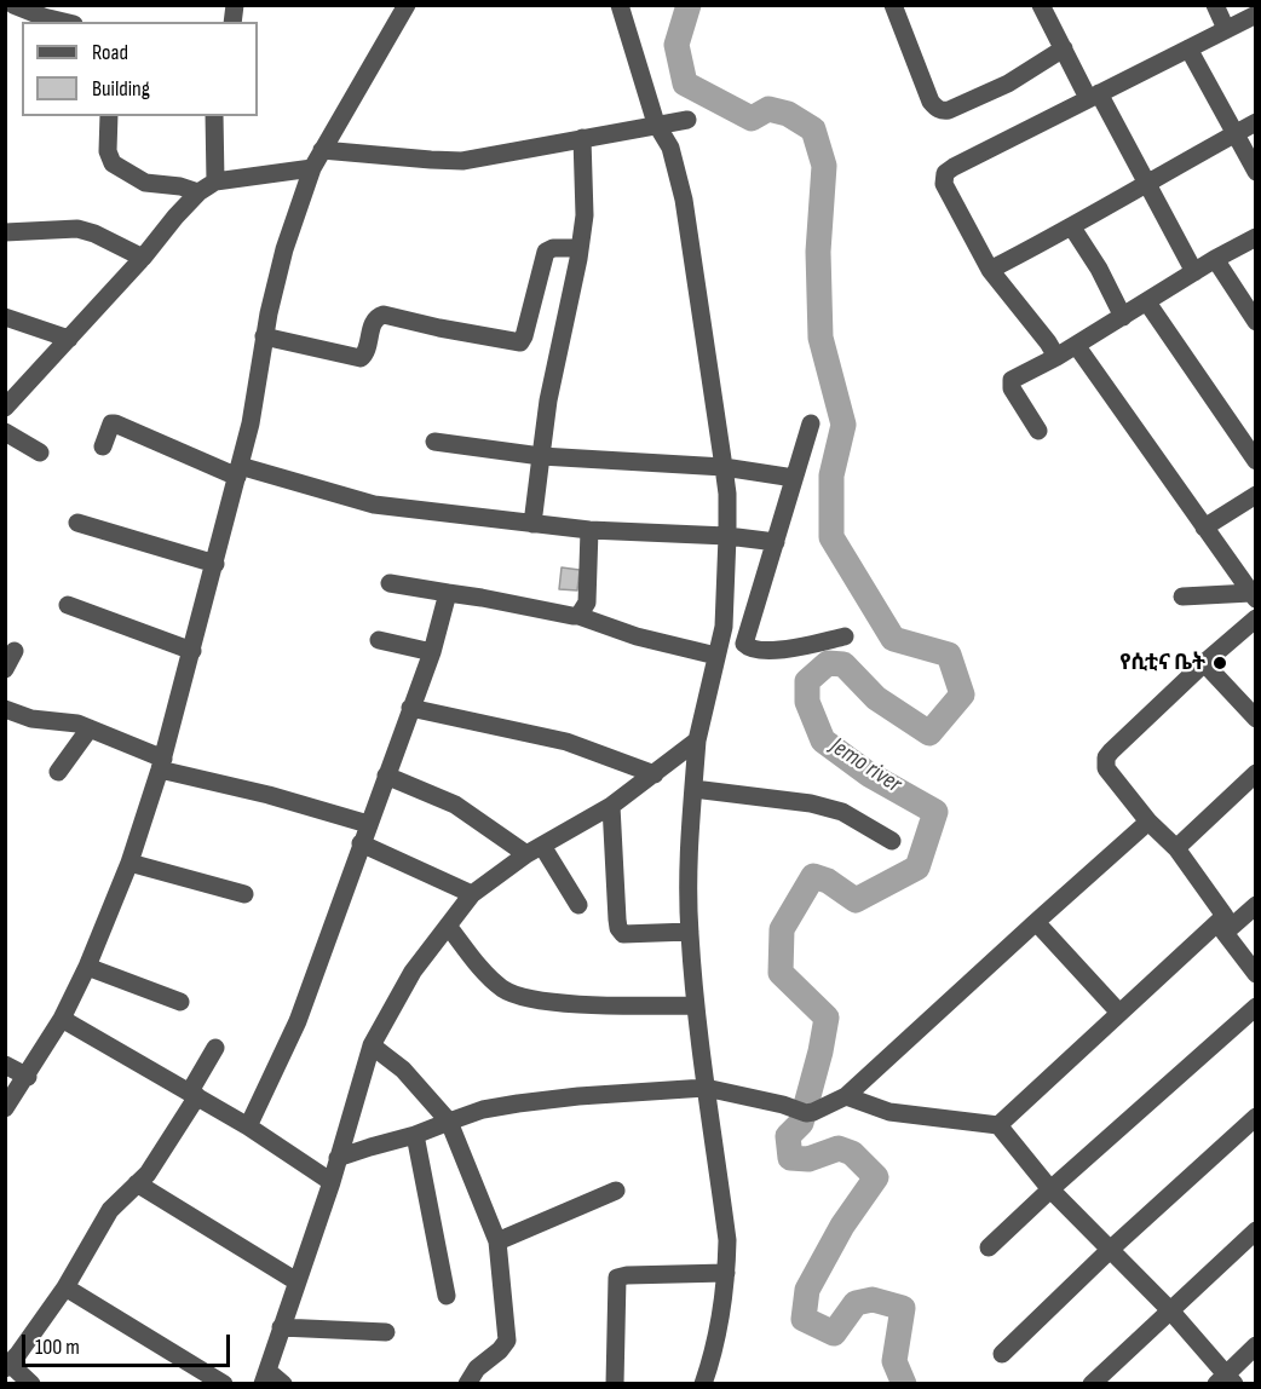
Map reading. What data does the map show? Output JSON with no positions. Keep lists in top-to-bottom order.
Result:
{
  "water": ["Jemo river"],
  "places": ["የሲቲና ቤት"],
  "legend": ["Road", "Building"],
  "scale_bar": "100 m"
}
